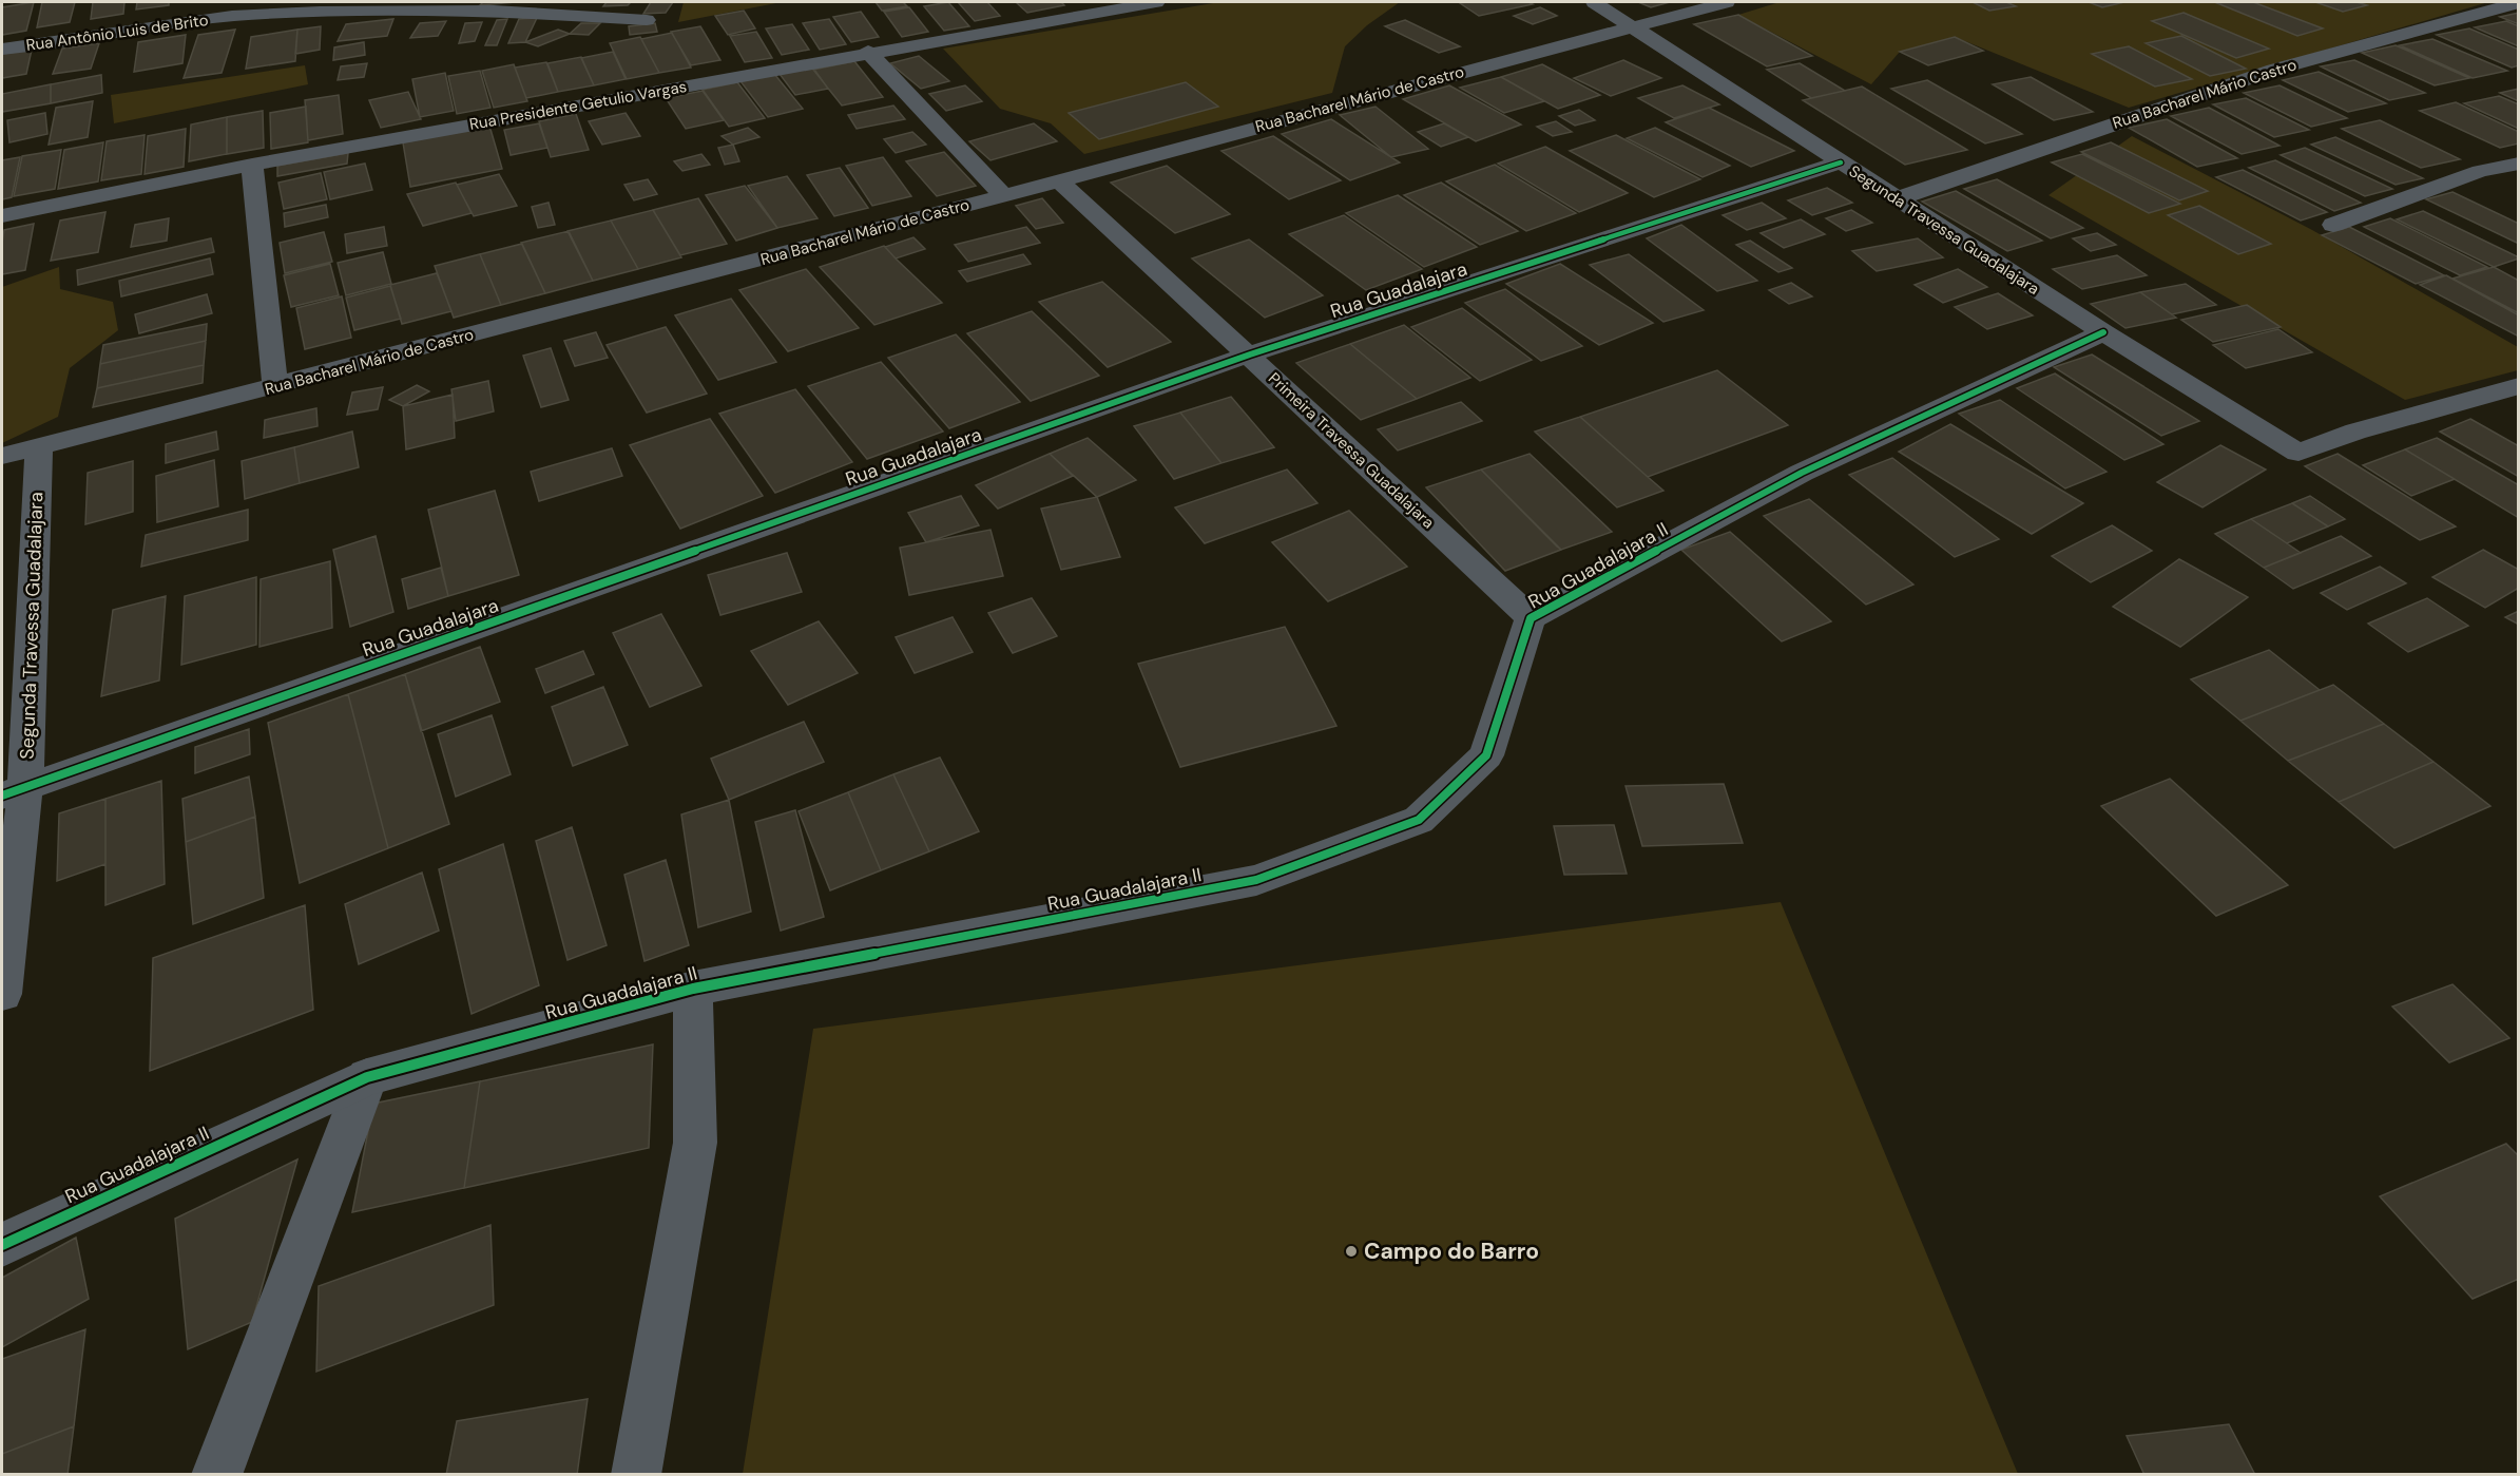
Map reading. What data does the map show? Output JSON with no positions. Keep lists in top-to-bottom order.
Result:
{
  "streets": {
    "street": [
      "Rua Antônio Luis de Brito",
      "Rua Bacharel Mário Castro",
      "Rua Bacharel Mário de Castro",
      "Rua Presidente Getulio Vargas",
      "Segunda Travessa Guadalajara",
      "Rua Guadalajara",
      "Primeira Travessa Guadalajara",
      "Rua Guadalajara II"
    ]
  },
  "crossings": [
    ["Rua Bacharel Mário Castro", "Segunda Travessa Guadalajara"],
    ["Rua Bacharel Mário de Castro", "Segunda Travessa Guadalajara"],
    ["Rua Bacharel Mário de Castro", "Primeira Travessa Guadalajara"],
    ["Segunda Travessa Guadalajara", "Rua Guadalajara"],
    ["Segunda Travessa Guadalajara", "Rua Guadalajara II"],
    ["Rua Guadalajara", "Primeira Travessa Guadalajara"],
    ["Primeira Travessa Guadalajara", "Rua Guadalajara II"]
  ],
  "places": ["Campo do Barro"]
}
